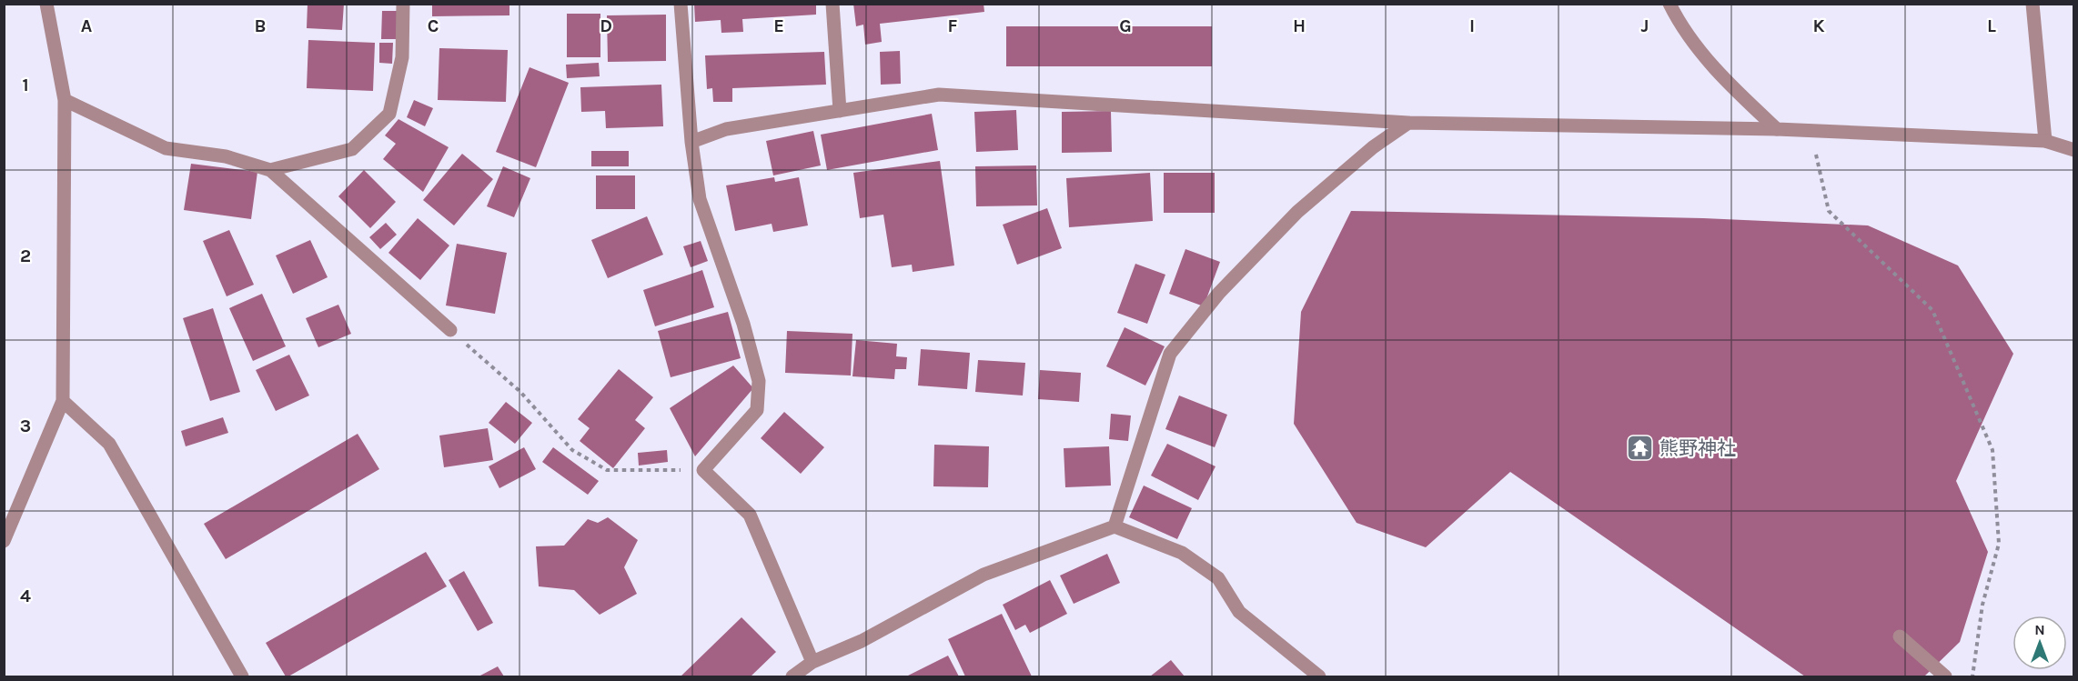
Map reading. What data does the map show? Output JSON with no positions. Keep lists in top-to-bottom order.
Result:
{
  "places": {
    "temple": ["熊野神社"]
  },
  "north": "top",
  "grid": {
    "columns": [
      "A",
      "B",
      "C",
      "D",
      "E",
      "F",
      "G",
      "H",
      "I",
      "J",
      "K",
      "L"
    ],
    "rows": [
      "1",
      "2",
      "3",
      "4"
    ]
  }
}
